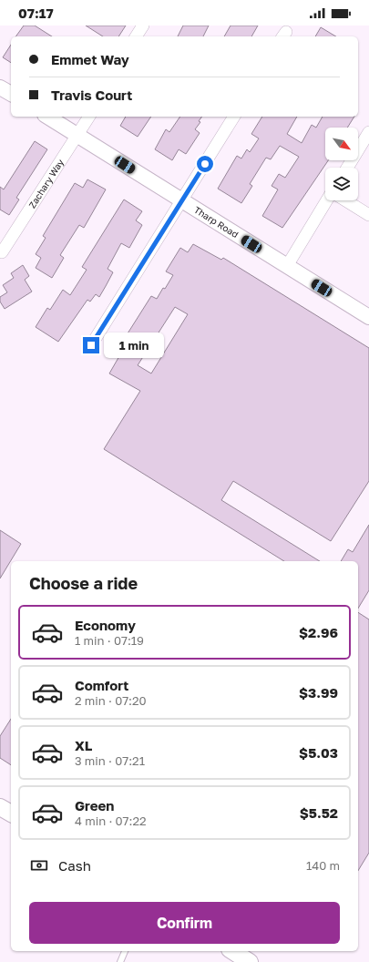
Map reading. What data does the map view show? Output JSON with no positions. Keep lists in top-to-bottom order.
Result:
{
  "streets": {
    "street": ["Zachary Way", "Tharp Road"]
  },
  "crossings": [
    ["Zachary Way", "Tharp Road"]
  ],
  "north": "bottom right",
  "page": {
    "status": "07:17",
    "banner": ["Emmet Way", "Travis Court"],
    "bubble": "1 min",
    "heading": "Choose a ride",
    "list": [
      {
        "name": "Economy",
        "note": "1 min · 07:19",
        "value": "$2.96"
      },
      {
        "name": "Comfort",
        "note": "2 min · 07:20",
        "value": "$3.99"
      },
      {
        "name": "XL",
        "note": "3 min · 07:21",
        "value": "$5.03"
      },
      {
        "name": "Green",
        "note": "4 min · 07:22",
        "value": "$5.52"
      }
    ],
    "pay": ["Cash", "140 m"],
    "buttons": "Confirm"
  }
}
